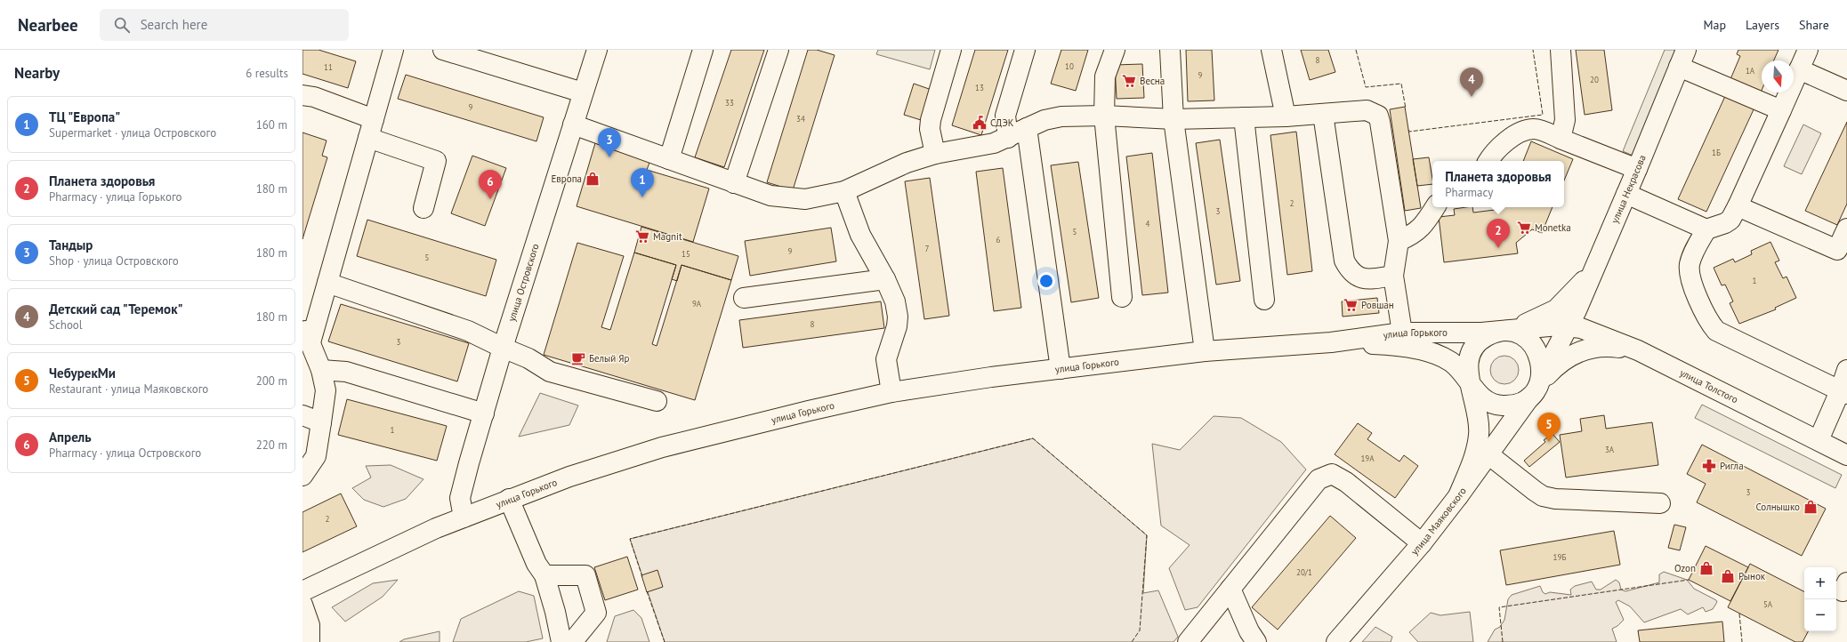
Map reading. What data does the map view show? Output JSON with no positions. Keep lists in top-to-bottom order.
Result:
{
  "streets": {
    "street": [
      "улица Некрасова",
      "улица Островского",
      "улица Горького",
      "улица Толстого",
      "улица Маяковского"
    ]
  },
  "crossings": [
    ["улица Некрасова", "улица Горького"],
    ["улица Некрасова", "улица Толстого"],
    ["улица Некрасова", "улица Маяковского"],
    ["улица Островского", "улица Горького"],
    ["улица Горького", "улица Толстого"],
    ["улица Горького", "улица Маяковского"],
    ["улица Толстого", "улица Маяковского"]
  ],
  "places": {
    "supermarket": [
      "Весна",
      "Monetka",
      "Magnit",
      "Ровшан"
    ],
    "public building": ["СДЭК"],
    "shop": [
      "Европа",
      "Солнышко",
      "Ozon",
      "Рынок"
    ],
    "cafe": ["Белый Яр"],
    "pharmacy": ["Ригла"]
  },
  "house_numbers": [
    "8",
    "10",
    "11",
    "1А",
    "9",
    "20",
    "13",
    "33",
    "9",
    "34",
    "1Б",
    "2",
    "3",
    "4",
    "5",
    "6",
    "7",
    "9",
    "15",
    "5",
    "1",
    "9А",
    "8",
    "3",
    "1",
    "3А",
    "19А",
    "3",
    "2",
    "19Б",
    "20/1",
    "5А"
  ],
  "north": "bottom",
  "page": {
    "header": "Nearbee",
    "search": "Search here",
    "nav": ["Map", "Layers", "Share"],
    "heading": ["Nearby", "6 results"],
    "pins": [
      "4",
      "3",
      "1",
      "6",
      "2",
      "5"
    ],
    "list": [
      {
        "mark": "1",
        "name": "ТЦ \"Европа\"",
        "note": "Supermarket · улица Островского",
        "value": "160 m"
      },
      {
        "mark": "2",
        "name": "Планета здоровья",
        "note": "Pharmacy · улица Горького",
        "value": "180 m"
      },
      {
        "mark": "3",
        "name": "Тандыр",
        "note": "Shop · улица Островского",
        "value": "180 m"
      },
      {
        "mark": "4",
        "name": "Детский сад \"Теремок\"",
        "note": "School",
        "value": "180 m"
      },
      {
        "mark": "5",
        "name": "ЧебурекМи",
        "note": "Restaurant · улица Маяковского",
        "value": "200 m"
      },
      {
        "mark": "6",
        "name": "Апрель",
        "note": "Pharmacy · улица Островского",
        "value": "220 m"
      }
    ],
    "popup": ["Планета здоровья", "Pharmacy"],
    "map_buttons": ["+", "−"]
  }
}
